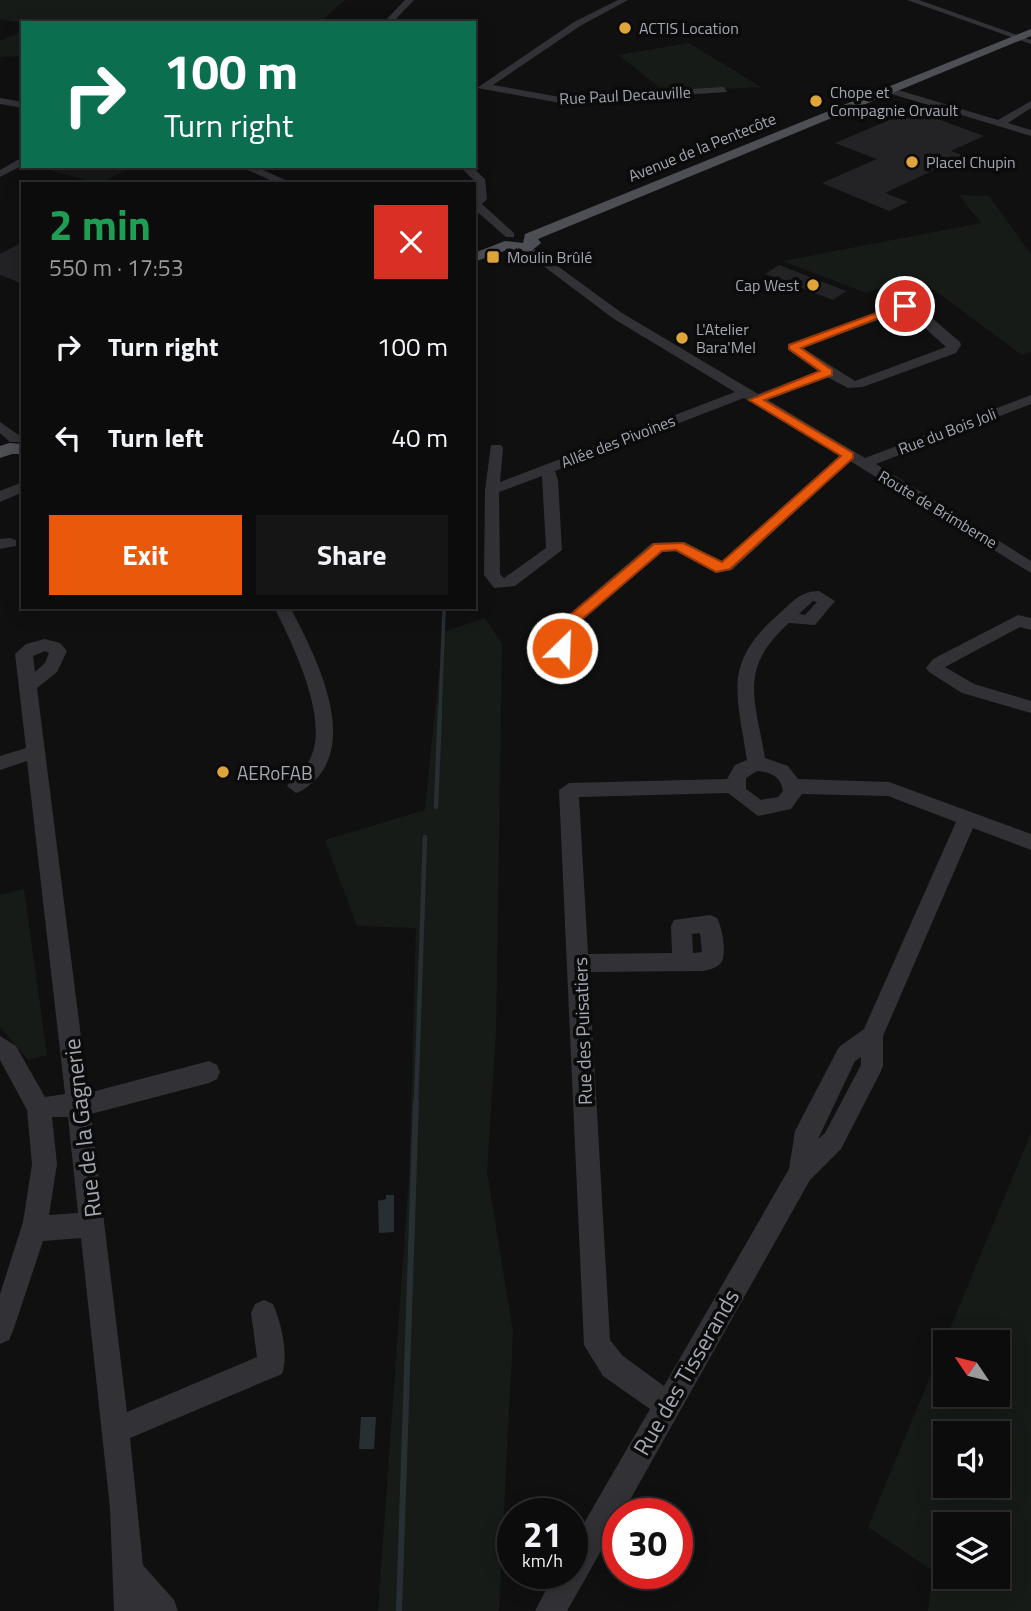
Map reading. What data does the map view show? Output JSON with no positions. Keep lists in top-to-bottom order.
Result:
{
  "streets": {
    "main road": ["Avenue de la Pentecôte"],
    "street": [
      "Rue Paul Decauville",
      "Rue du Bois Joli",
      "Allée des Pivoines",
      "Route de Brimberne",
      "Rue des Puisatiers",
      "Rue de la Gagnerie",
      "Rue des Tisserands"
    ]
  },
  "crossings": [
    ["Avenue de la Pentecôte", "Route de Brimberne"],
    ["Rue du Bois Joli", "Route de Brimberne"],
    ["Allée des Pivoines", "Route de Brimberne"],
    ["Rue des Puisatiers", "Rue des Tisserands"]
  ],
  "places": {
    "other": [
      "ACTIS Location",
      "Chope et Compagnie Orvault",
      "Placel Chupin",
      "Cap West",
      "L'Atelier Bara'Mel",
      "AERoFAB"
    ],
    "transit": ["Moulin Brûlé"]
  },
  "north": "top left",
  "page": {
    "turn": ["100 m", "Turn right"],
    "heading": ["2 min", "550 m · 17:53"],
    "list": [
      {
        "name": "Turn right",
        "value": "100 m"
      },
      {
        "name": "Turn left",
        "value": "40 m"
      }
    ],
    "buttons": ["Exit", "Share"],
    "speed": "21 km/h",
    "limit": "30"
  }
}
